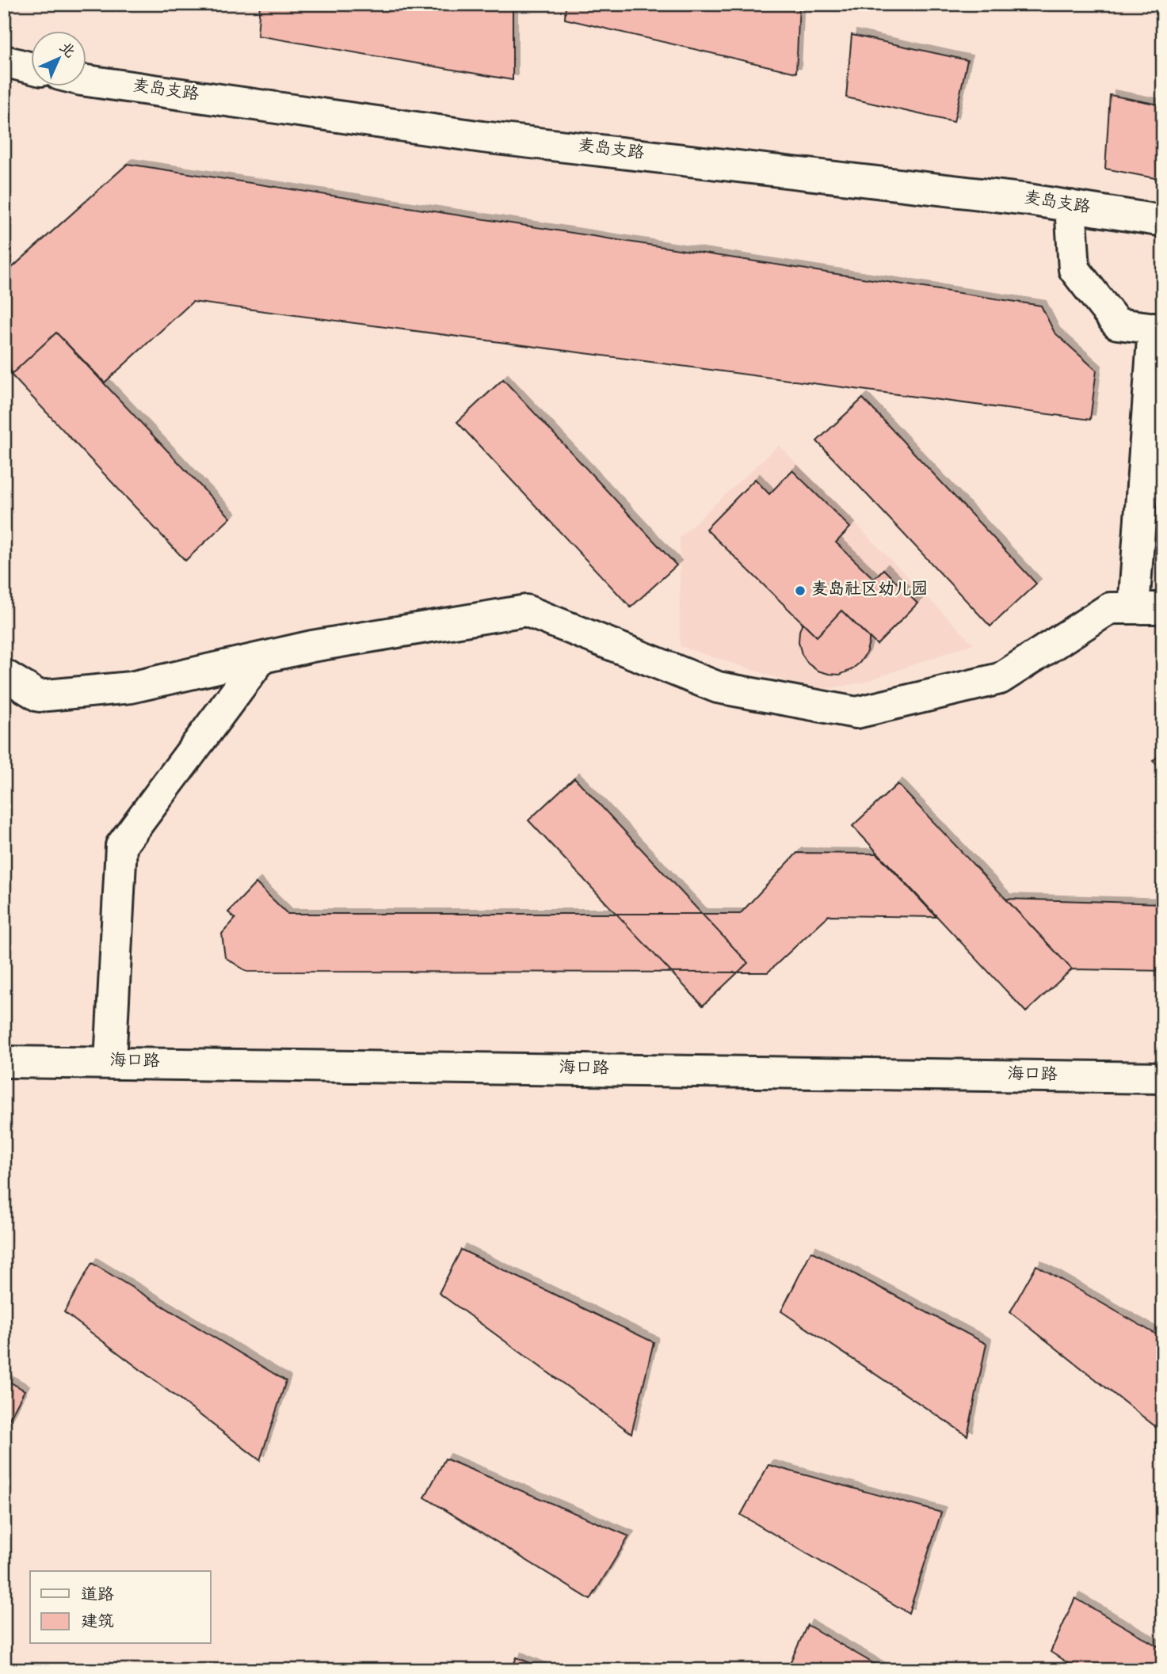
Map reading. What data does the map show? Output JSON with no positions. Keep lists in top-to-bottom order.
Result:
{
  "streets": {
    "street": ["麦岛支路", "海口路"]
  },
  "places": ["麦岛社区幼儿园"],
  "legend": ["道路", "建筑"],
  "north": "top right"
}
